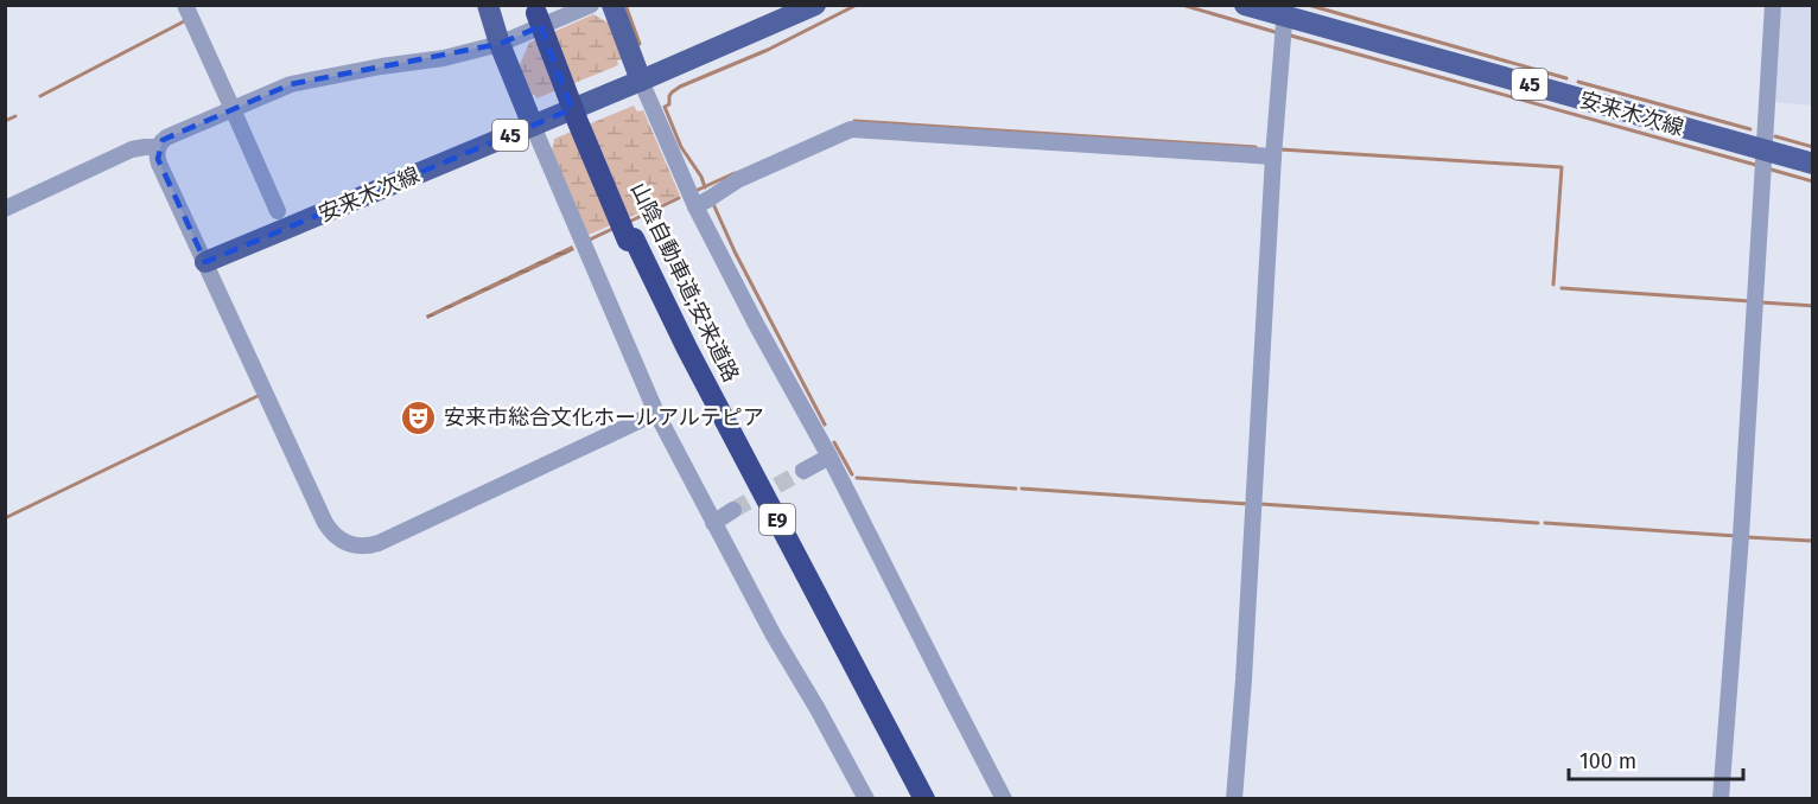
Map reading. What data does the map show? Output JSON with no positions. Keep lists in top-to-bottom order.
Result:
{
  "streets": {
    "highway": ["山陰自動車道;安来道路", "E9"],
    "main road": ["45", "安来木次線"]
  },
  "crossings": [
    ["45", "安来木次線"]
  ],
  "places": {
    "theatre": ["安来市総合文化ホールアルテピア"]
  },
  "scale_bar": "100 m"
}
